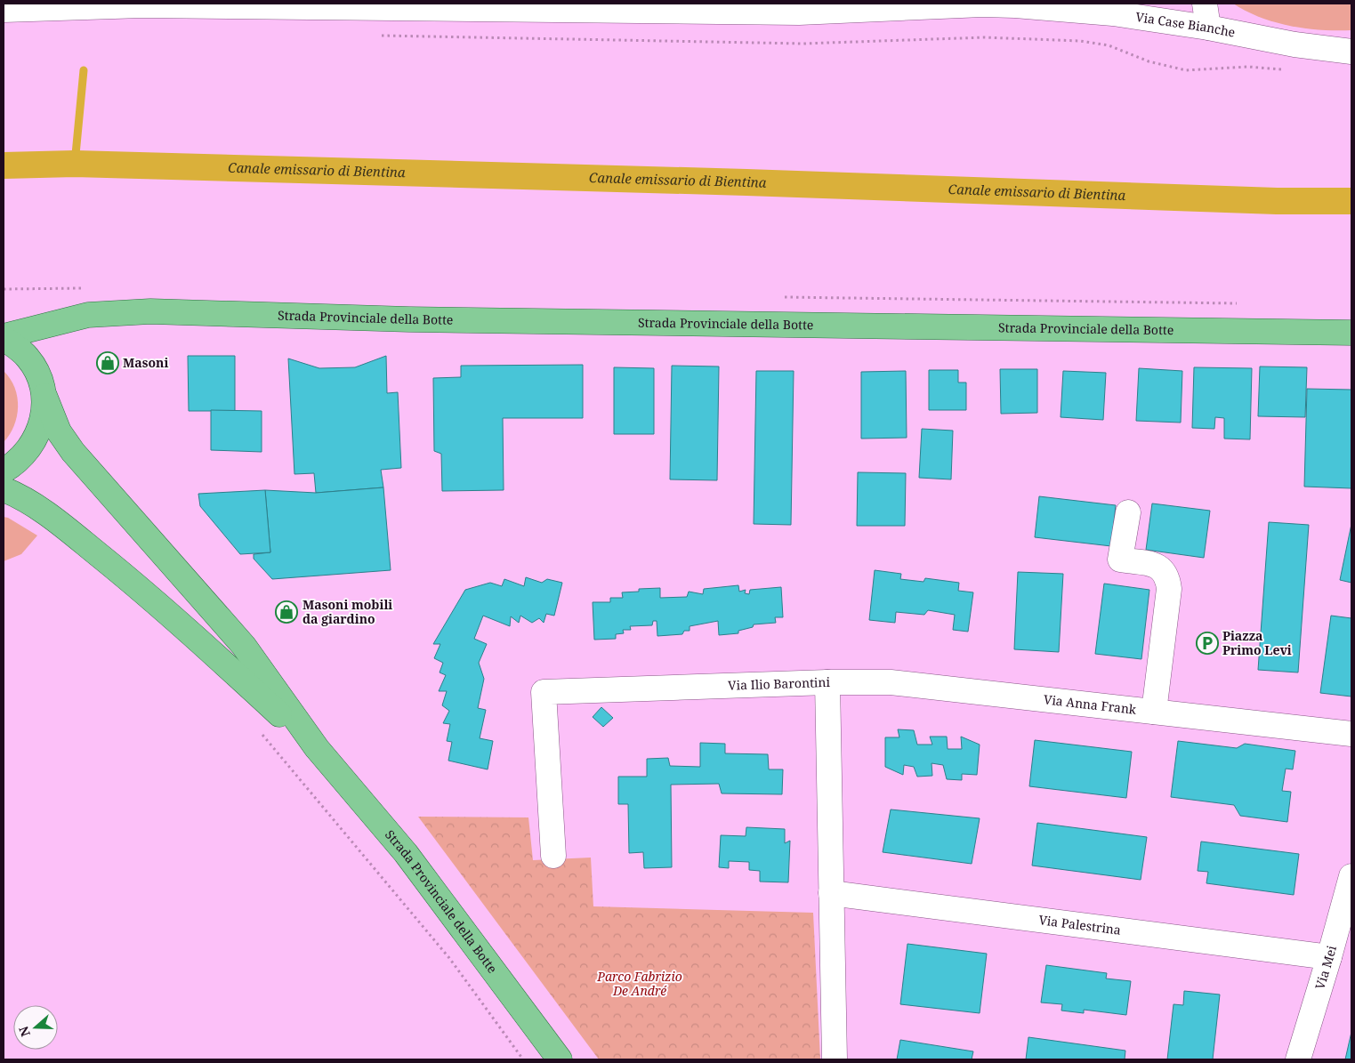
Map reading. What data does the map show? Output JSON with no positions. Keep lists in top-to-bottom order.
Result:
{
  "streets": {
    "main road": ["Strada Provinciale della Botte"],
    "street": [
      "Via Case Bianche",
      "Via Ilio Barontini",
      "Via Anna Frank",
      "Via Palestrina",
      "Via Mei"
    ]
  },
  "crossings": [
    ["Via Ilio Barontini", "Via Anna Frank"],
    ["Via Ilio Barontini", "Via Palestrina"],
    ["Via Palestrina", "Via Mei"]
  ],
  "water": ["Canale emissario di Bientina"],
  "parks": ["Parco Fabrizio De André"],
  "places": {
    "shop": ["Masoni", "Masoni mobili da giardino"],
    "parking": ["Piazza Primo Levi"]
  },
  "north": "left"
}
